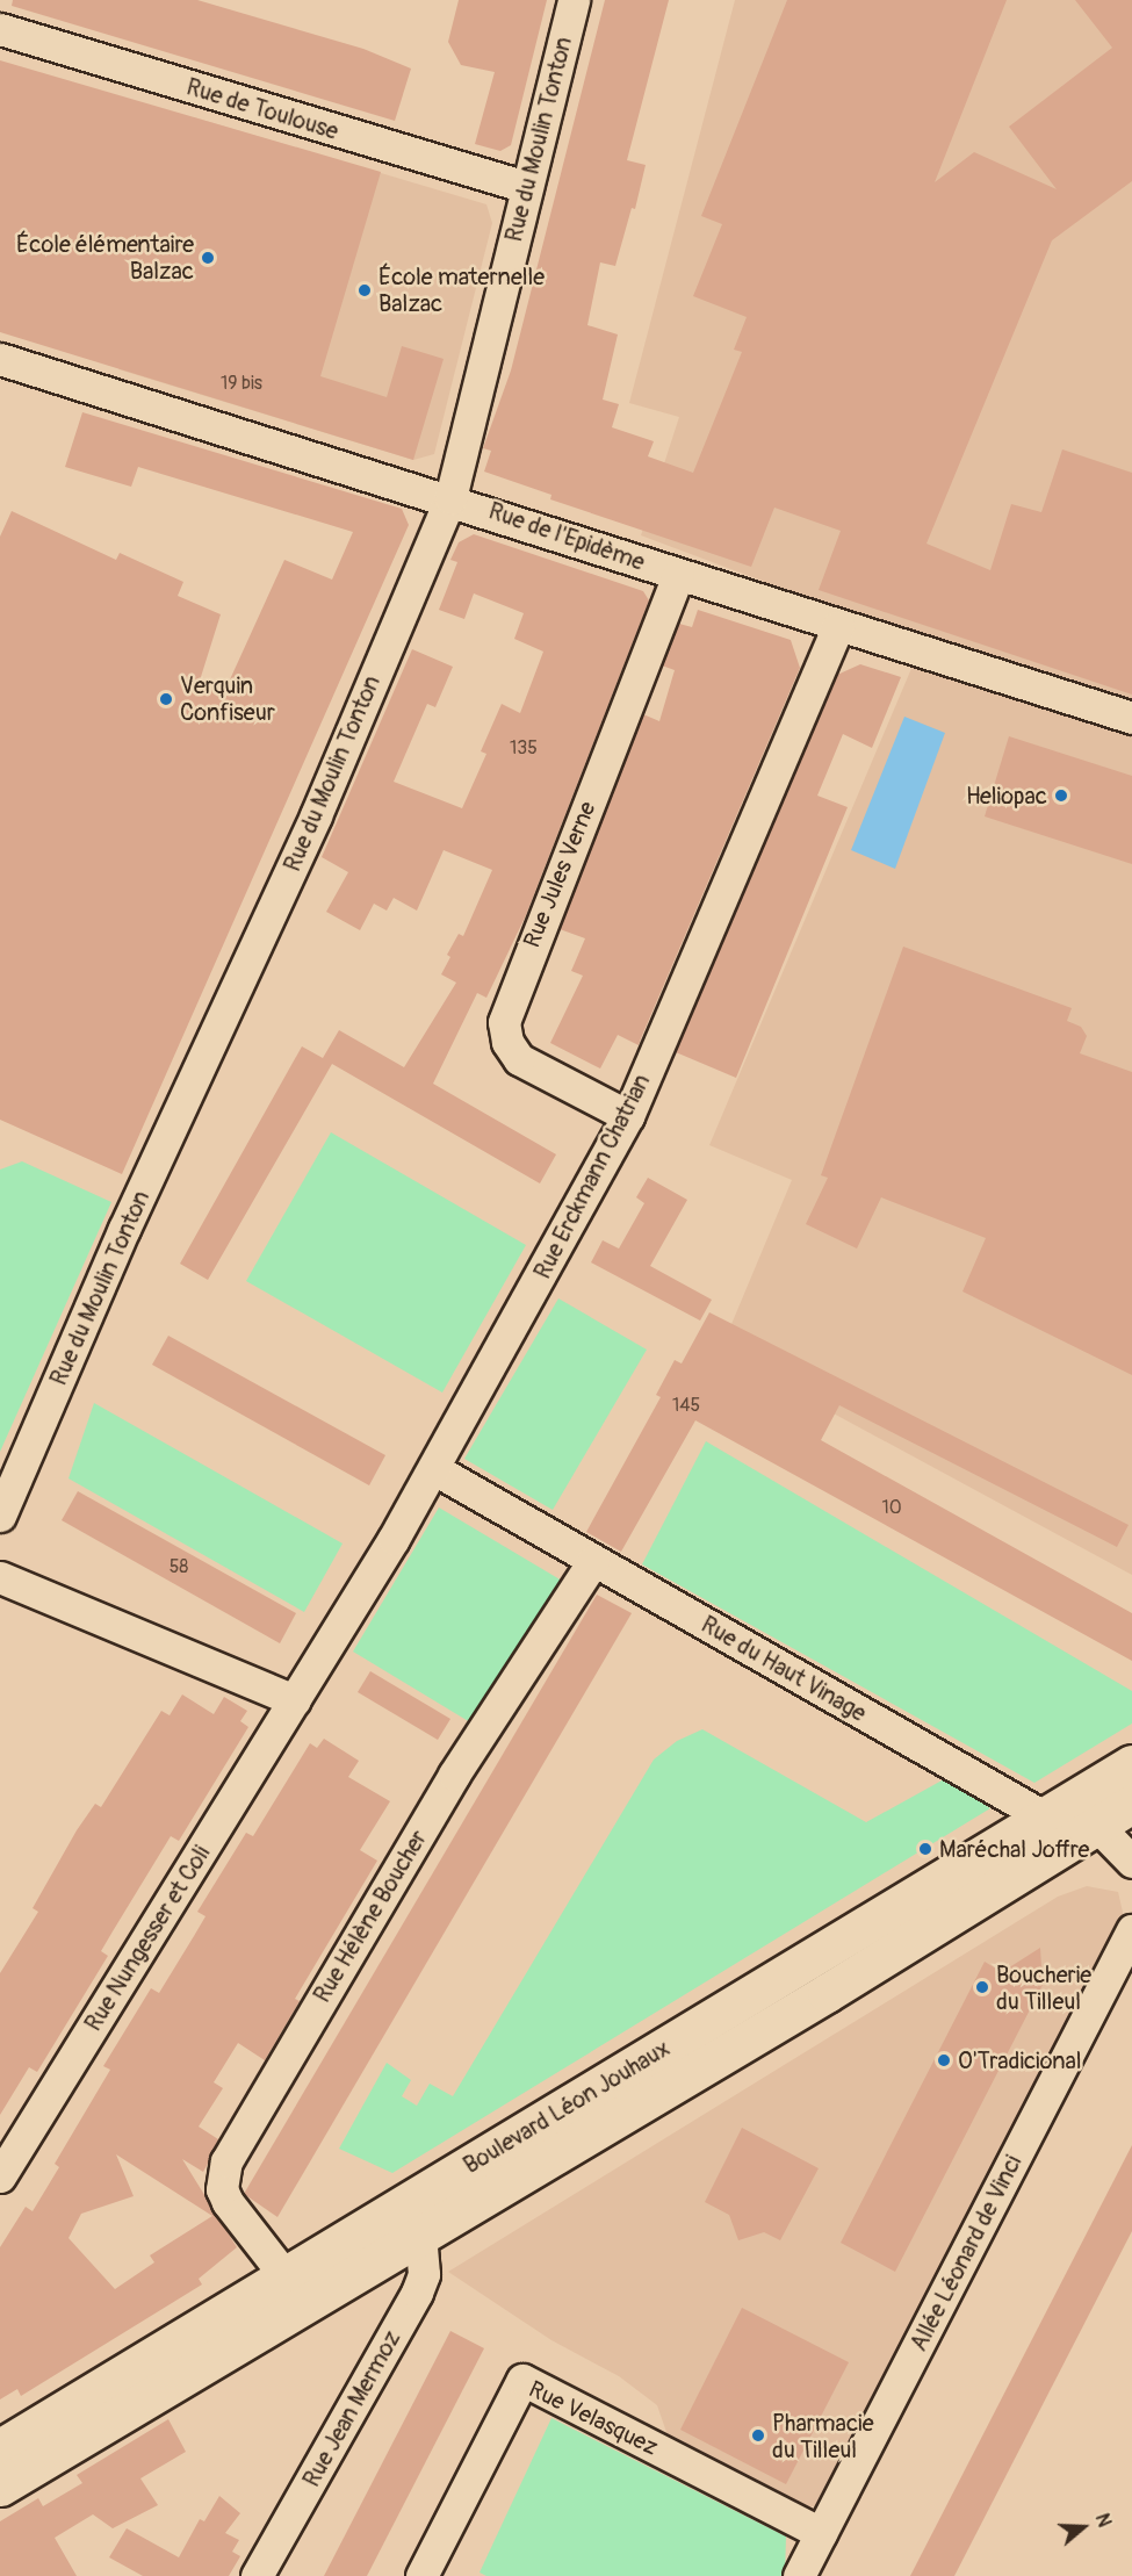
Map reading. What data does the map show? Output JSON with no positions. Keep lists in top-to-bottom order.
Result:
{
  "streets": {
    "main road": ["Boulevard Léon Jouhaux"],
    "street": [
      "Rue de Toulouse",
      "Rue du Moulin Tonton",
      "Rue de l'Epidème",
      "Rue Jules Verne",
      "Rue Erckmann Chatrian",
      "Rue du Haut Vinage",
      "Rue Hélène Boucher",
      "Rue Nungesser et Coli",
      "Allée Léonard de Vinci",
      "Rue Jean Mermoz",
      "Rue Velasquez"
    ]
  },
  "crossings": [
    ["Rue de Toulouse", "Rue du Moulin Tonton"],
    ["Rue du Moulin Tonton", "Rue de l'Epidème"],
    ["Rue de l'Epidème", "Rue Jules Verne"],
    ["Rue de l'Epidème", "Rue Erckmann Chatrian"],
    ["Rue Jules Verne", "Rue Erckmann Chatrian"],
    ["Rue Erckmann Chatrian", "Rue du Haut Vinage"],
    ["Rue Erckmann Chatrian", "Rue Nungesser et Coli"],
    ["Rue du Haut Vinage", "Rue Hélène Boucher"],
    ["Rue du Haut Vinage", "Boulevard Léon Jouhaux"],
    ["Rue Hélène Boucher", "Boulevard Léon Jouhaux"],
    ["Boulevard Léon Jouhaux", "Rue Jean Mermoz"],
    ["Allée Léonard de Vinci", "Rue Velasquez"]
  ],
  "places": [
    "École élémentaire Balzac",
    "École maternelle Balzac",
    "Verquin Confiseur",
    "Heliopac",
    "Maréchal Joffre",
    "Boucherie du Tilleul",
    "O'Tradicional",
    "Pharmacie du Tilleul"
  ],
  "house_numbers": [
    "19 bis",
    "135",
    "145",
    "10",
    "58"
  ],
  "north": "right"
}
